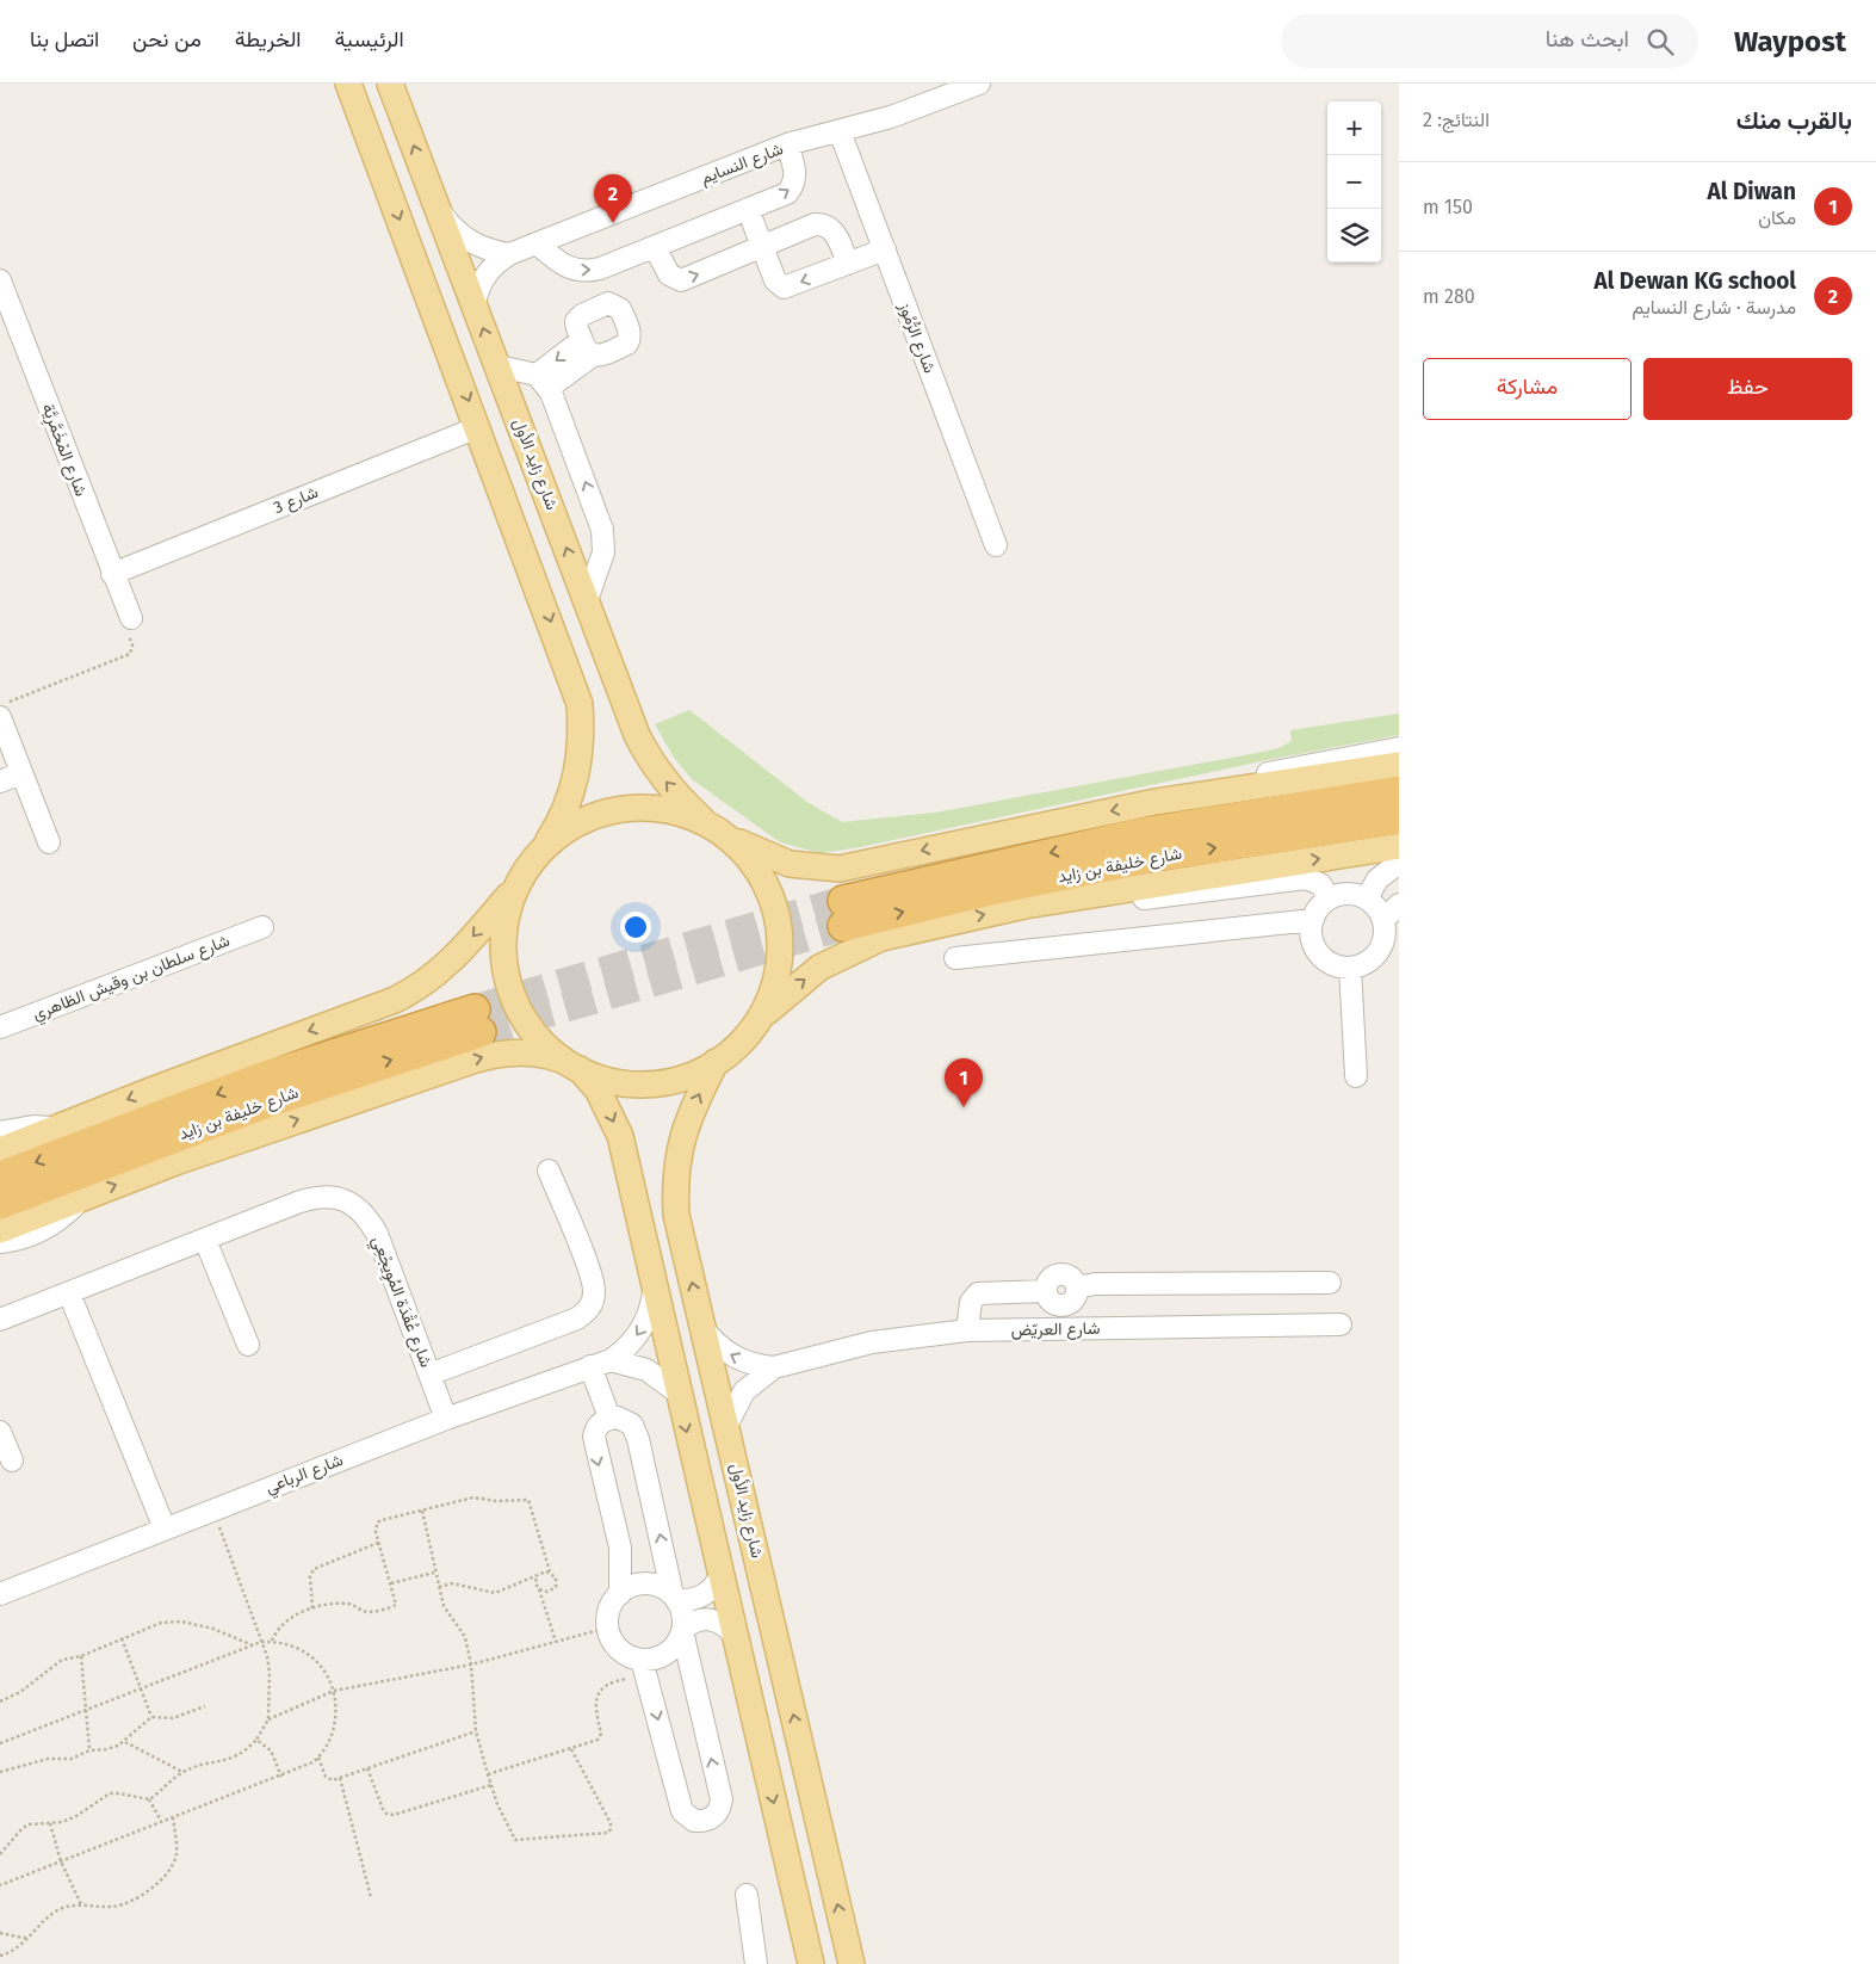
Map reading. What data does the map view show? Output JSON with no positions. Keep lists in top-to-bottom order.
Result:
{
  "streets": {
    "highway": ["شارع خليفة بن زايد"],
    "main road": ["شارع زايد الأول"],
    "street": [
      "شارع النسايم",
      "شارع الرُّمُوز",
      "شارع المْخَمَّرِيَّة",
      "شارع 3",
      "شارع سلطان بن وقيش الظاهري",
      "شارع عُقْدَة المُوِيجْعِي",
      "شارع العريّض",
      "شارع الرباعي"
    ]
  },
  "crossings": [
    ["شارع النسايم", "شارع الرُّمُوز"],
    ["شارع النسايم", "شارع زايد الأول"],
    ["شارع المْخَمَّرِيَّة", "شارع 3"],
    ["شارع زايد الأول", "شارع العريّض"],
    ["شارع عُقْدَة المُوِيجْعِي", "شارع الرباعي"]
  ],
  "page": {
    "header": "Waypost",
    "search": "ابحث هنا",
    "nav": [
      "الرئيسية",
      "الخريطة",
      "من نحن",
      "اتصل بنا"
    ],
    "heading": ["بالقرب منك", "النتائج: 2"],
    "map_buttons": ["+", "−"],
    "list": [
      {
        "mark": "1",
        "name": "Al Diwan",
        "note": "مكان",
        "value": "150 m"
      },
      {
        "mark": "2",
        "name": "Al Dewan KG school",
        "note": "مدرسة · شارع النسايم",
        "value": "280 m"
      }
    ],
    "pins": ["2", "1"],
    "buttons": ["حفظ", "مشاركة"]
  }
}
